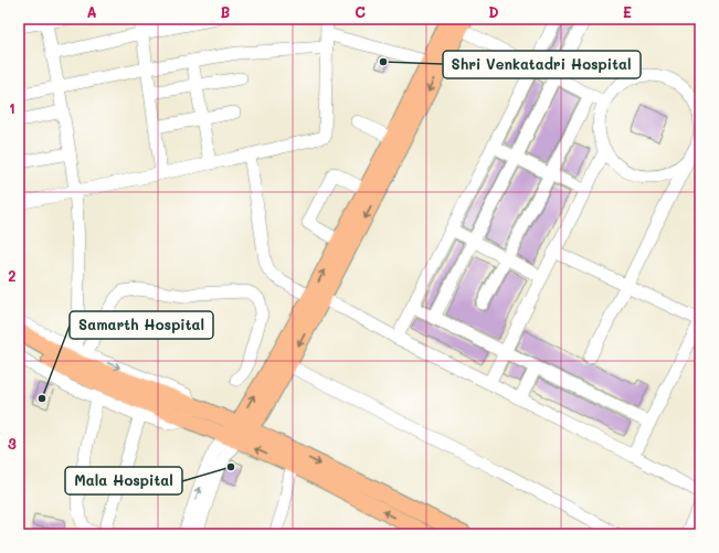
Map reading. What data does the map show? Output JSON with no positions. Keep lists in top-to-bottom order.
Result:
{
  "places": ["Shri Venkatadri Hospital", "Samarth Hospital", "Mala Hospital"],
  "grid": {
    "columns": [
      "A",
      "B",
      "C",
      "D",
      "E"
    ],
    "rows": ["1", "2", "3"]
  }
}
